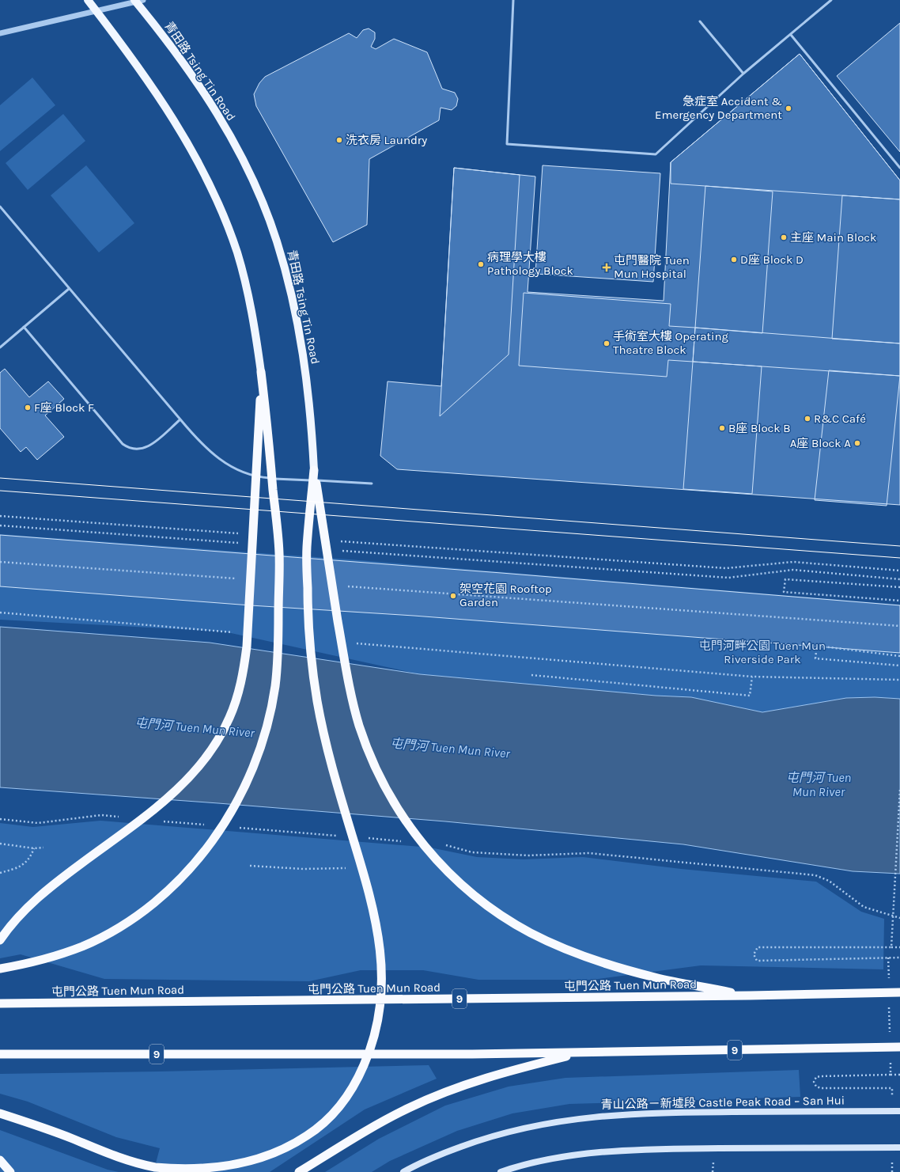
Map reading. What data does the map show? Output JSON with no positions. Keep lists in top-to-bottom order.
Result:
{
  "streets": {
    "highway": ["屯門公路 Tuen Mun Road", "9"],
    "main road": ["青田路 Tsing Tin Road", "青山公路－新墟段 Castle Peak Road – San Hui"]
  },
  "water": ["屯門河 Tuen Mun River"],
  "parks": ["屯門河畔公園 Tuen Mun Riverside Park"],
  "places": {
    "other": [
      "急症室 Accident & Emergency Department",
      "洗衣房 Laundry",
      "主座 Main Block",
      "D座 Block D",
      "病理學大樓 Pathology Block",
      "手術室大樓 Operating Theatre Block",
      "F座 Block F",
      "R&C Café",
      "B座 Block B",
      "A座 Block A",
      "架空花園 Rooftop Garden"
    ],
    "health": ["屯門醫院 Tuen Mun Hospital"]
  }
}
